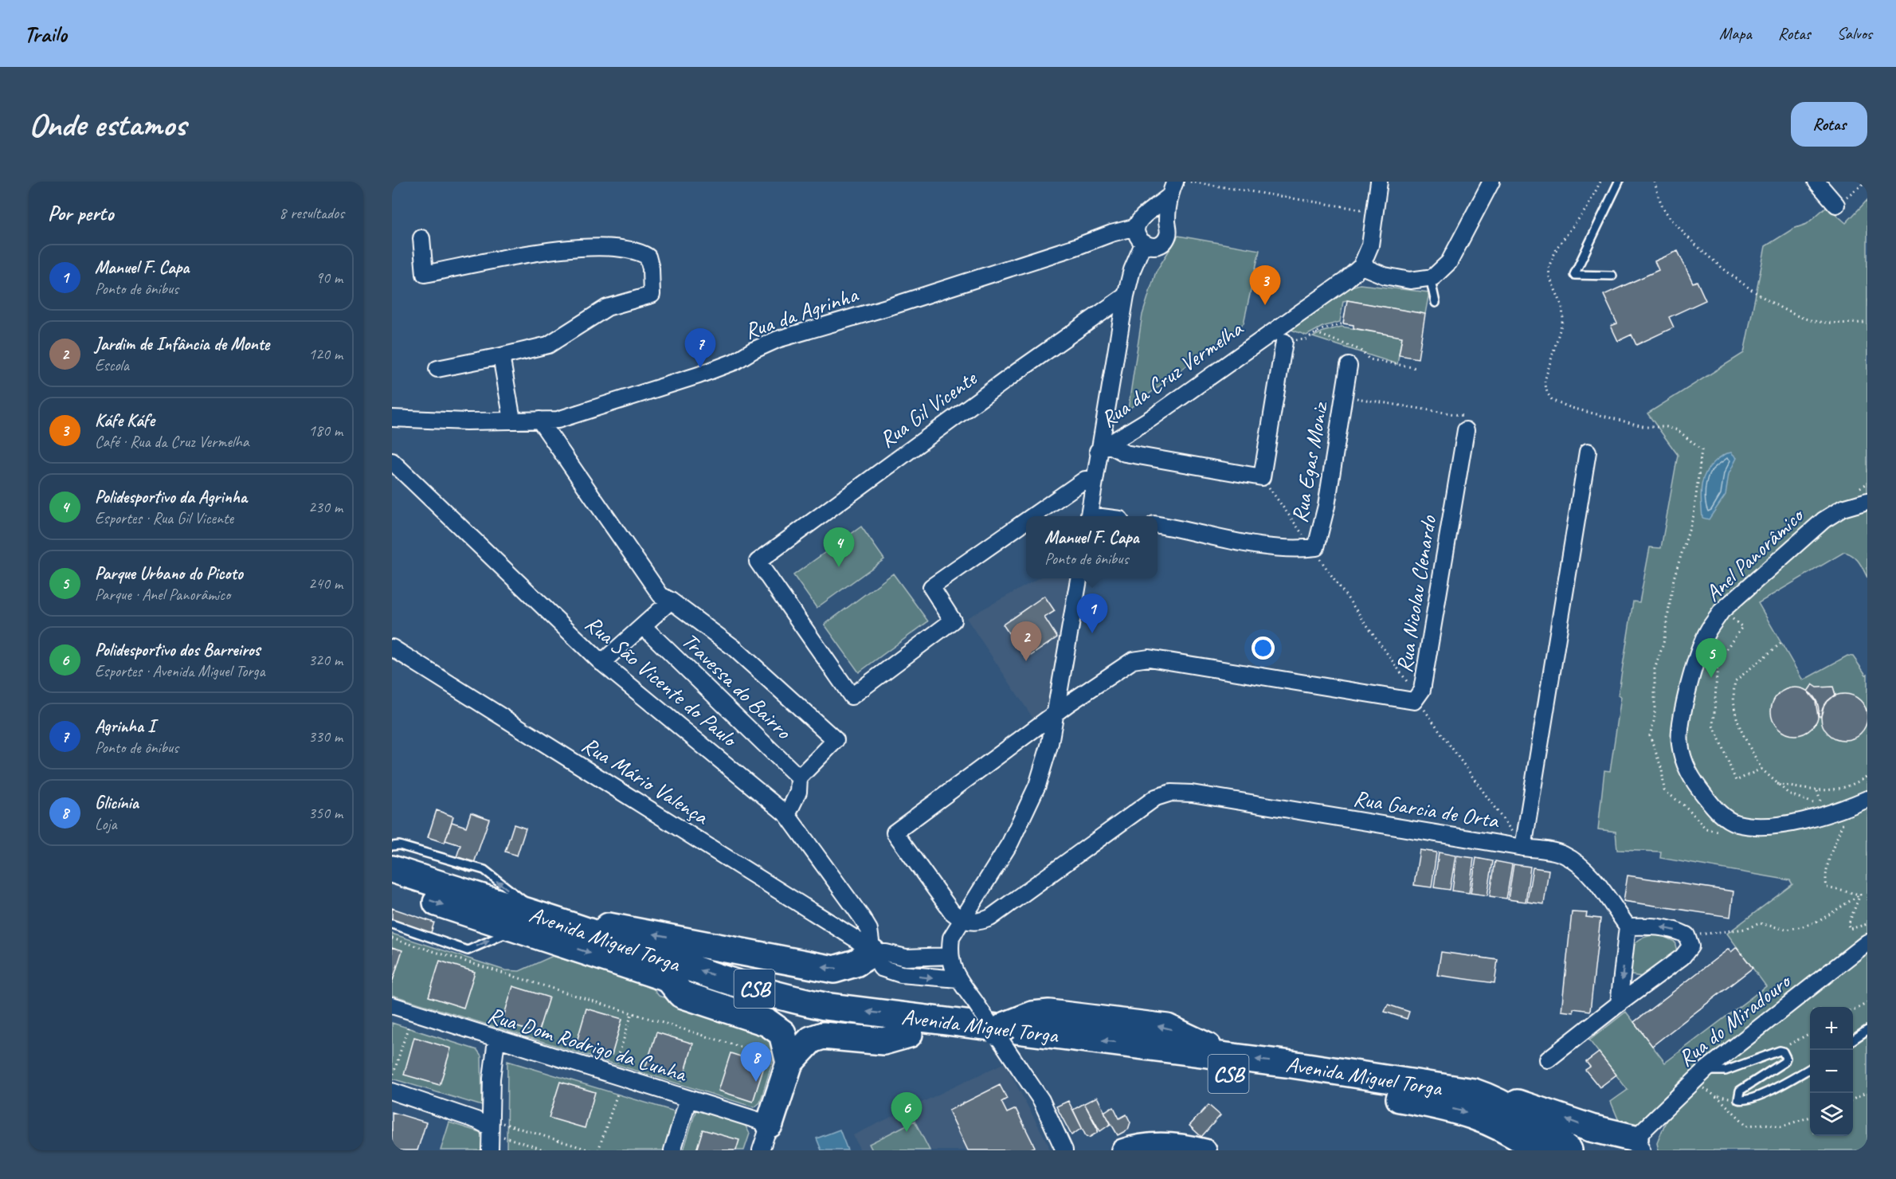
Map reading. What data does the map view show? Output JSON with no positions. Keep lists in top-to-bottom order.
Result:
{
  "streets": {
    "highway": ["Avenida Miguel Torga", "CSB"],
    "street": [
      "Rua da Agrinha",
      "Rua da Cruz Vermelha",
      "Rua Gil Vicente",
      "Rua Egas Moniz",
      "Anel Panorâmico",
      "Rua Nicolau Clenardo",
      "Rua São Vicente do Paulo",
      "Travessa do Bairro",
      "Rua Mário Valença",
      "Rua Garcia de Orta",
      "Rua do Miradouro",
      "Rua Dom Rodrigo da Cunha"
    ]
  },
  "crossings": [
    ["Rua Nicolau Clenardo", "Rua Garcia de Orta"],
    ["Rua São Vicente do Paulo", "Rua Mário Valença"]
  ],
  "page": {
    "header": "Trailo",
    "nav": ["Mapa", "Rotas", "Salvos"],
    "buttons": "Rotas",
    "title": "Onde estamos",
    "heading": ["Por perto", "8 resultados"],
    "list": [
      {
        "mark": "1",
        "name": "Manuel F. Capa",
        "note": "Ponto de ônibus",
        "value": "90 m"
      },
      {
        "mark": "2",
        "name": "Jardim de Infância de Monte",
        "note": "Escola",
        "value": "120 m"
      },
      {
        "mark": "3",
        "name": "Káfe Káfe",
        "note": "Café · Rua da Cruz Vermelha",
        "value": "180 m"
      },
      {
        "mark": "4",
        "name": "Polidesportivo da Agrinha",
        "note": "Esportes · Rua Gil Vicente",
        "value": "230 m"
      },
      {
        "mark": "5",
        "name": "Parque Urbano do Picoto",
        "note": "Parque · Anel Panorâmico",
        "value": "240 m"
      },
      {
        "mark": "6",
        "name": "Polidesportivo dos Barreiros",
        "note": "Esportes · Avenida Miguel Torga",
        "value": "320 m"
      },
      {
        "mark": "7",
        "name": "Agrinha I",
        "note": "Ponto de ônibus",
        "value": "330 m"
      },
      {
        "mark": "8",
        "name": "Glicínia",
        "note": "Loja",
        "value": "350 m"
      }
    ],
    "pins": [
      "3",
      "7",
      "4",
      "1",
      "2",
      "5",
      "8",
      "6"
    ],
    "popup": ["Manuel F. Capa", "Ponto de ônibus"],
    "map_buttons": ["+", "−"]
  }
}
